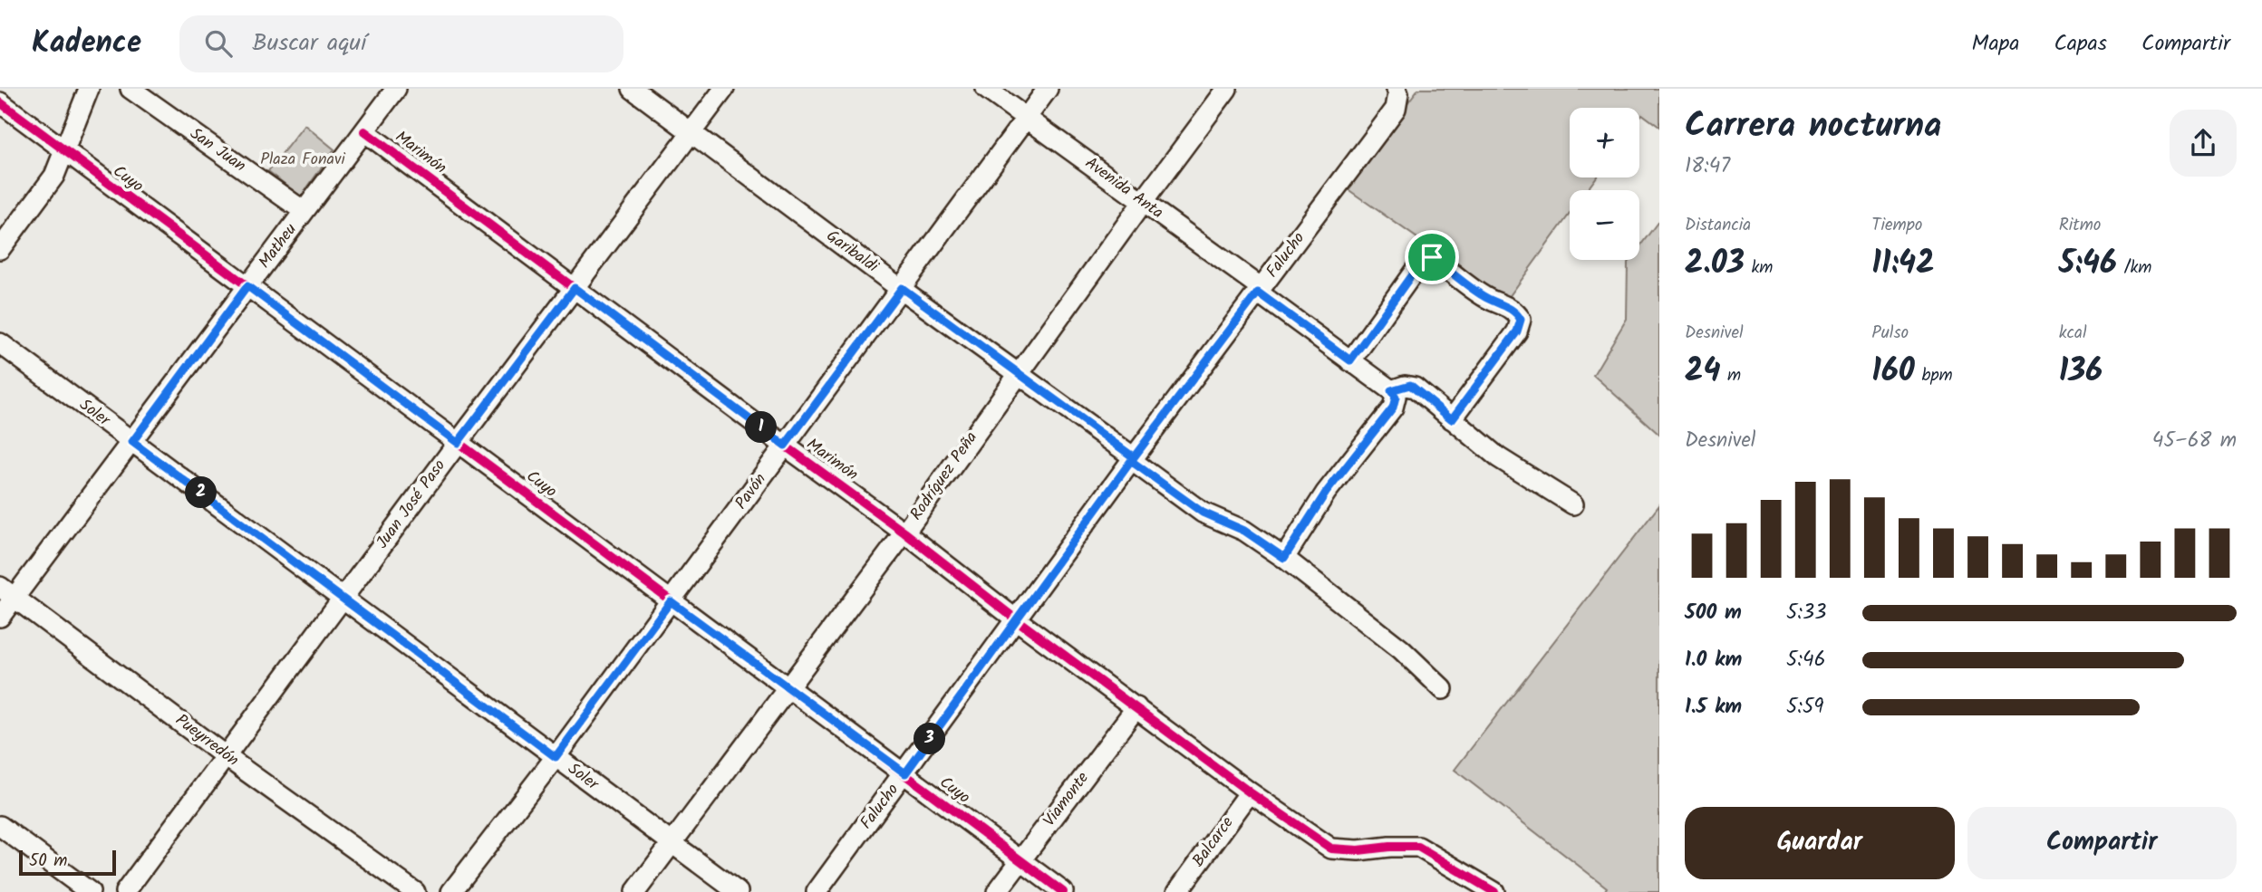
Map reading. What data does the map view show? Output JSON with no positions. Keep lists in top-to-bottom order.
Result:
{
  "streets": {
    "street": [
      "San Juan",
      "Marimón",
      "Cuyo",
      "Avenida Anta",
      "Matheu",
      "Garibaldi",
      "Falucho",
      "Soler",
      "Rodríguez Peña",
      "Pavón",
      "Juan José Paso",
      "Pueyrredón",
      "Viamonte",
      "Balcarce"
    ]
  },
  "crossings": [
    ["San Juan", "Matheu"],
    ["Marimón", "Matheu"],
    ["Marimón", "Falucho"],
    ["Marimón", "Rodríguez Peña"],
    ["Marimón", "Pavón"],
    ["Marimón", "Juan José Paso"],
    ["Marimón", "Viamonte"],
    ["Marimón", "Balcarce"],
    ["Cuyo", "Matheu"],
    ["Cuyo", "Falucho"],
    ["Cuyo", "Rodríguez Peña"],
    ["Cuyo", "Pavón"],
    ["Cuyo", "Juan José Paso"],
    ["Cuyo", "Viamonte"],
    ["Avenida Anta", "Falucho"],
    ["Avenida Anta", "Rodríguez Peña"],
    ["Avenida Anta", "Pavón"],
    ["Matheu", "Soler"],
    ["Matheu", "Pueyrredón"],
    ["Garibaldi", "Falucho"],
    ["Garibaldi", "Rodríguez Peña"],
    ["Garibaldi", "Pavón"],
    ["Garibaldi", "Juan José Paso"],
    ["Soler", "Rodríguez Peña"],
    ["Soler", "Pavón"],
    ["Soler", "Juan José Paso"],
    ["Juan José Paso", "Pueyrredón"]
  ],
  "parks": ["Plaza Fonavi"],
  "scale_bar": "50 m",
  "page": {
    "header": "Kadence",
    "search": "Buscar aquí",
    "nav": ["Mapa", "Capas", "Compartir"],
    "heading": ["Carrera nocturna", "18:47"],
    "map_buttons": ["+", "−"],
    "stats": [
      ["Distancia", "2.03 km"],
      ["Tiempo", "11:42"],
      ["Ritmo", "5:46 /km"],
      ["Desnivel", "24 m"],
      ["Pulso", "160 bpm"],
      ["kcal", "136"]
    ],
    "pins": ["1", "2", "3"],
    "chart": ["Desnivel", "45–68 m"],
    "list": [
      {
        "name": "500 m",
        "note": "5:33"
      },
      {
        "name": "1.0 km",
        "note": "5:46"
      },
      {
        "name": "1.5 km",
        "note": "5:59"
      }
    ],
    "buttons": ["Guardar", "Compartir"],
    "scale": "50 m"
  }
}
